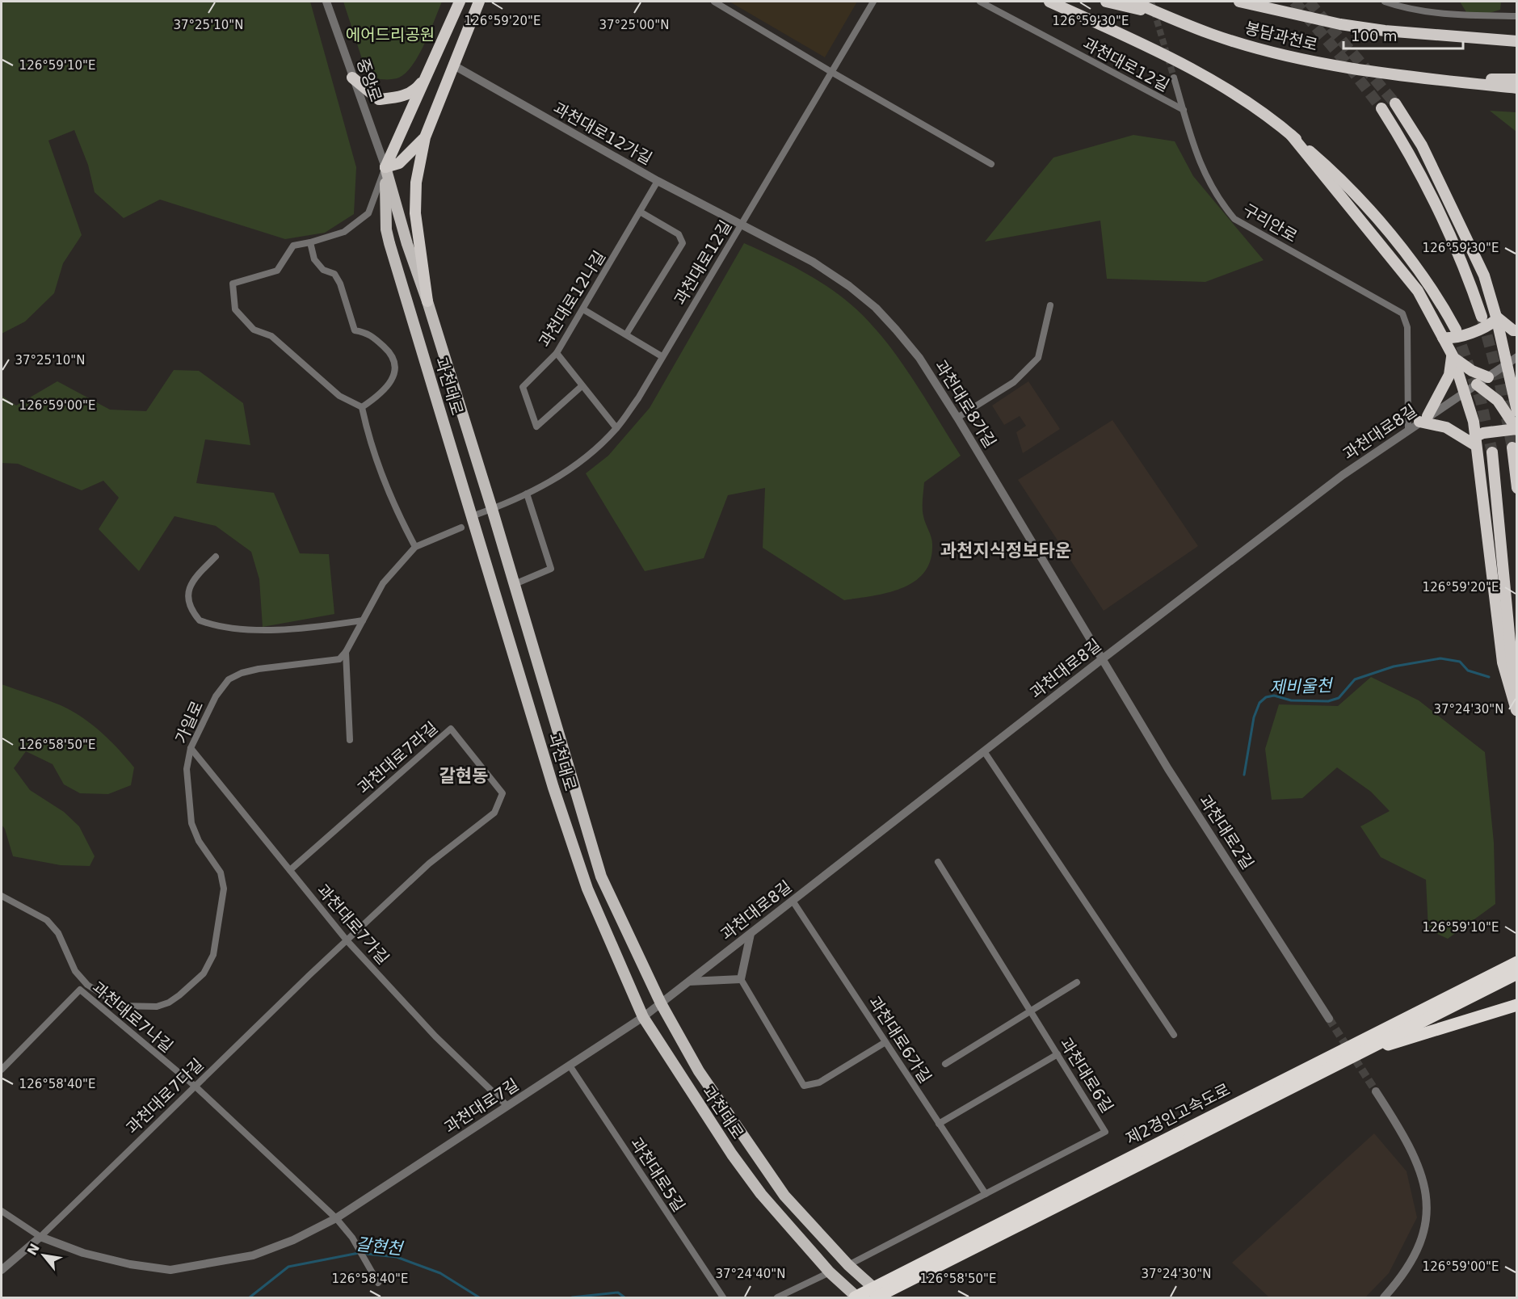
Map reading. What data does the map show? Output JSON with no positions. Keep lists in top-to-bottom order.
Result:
{
  "streets": {
    "highway": ["봉담과천로", "제2경인고속도로"],
    "main road": ["과천대로"],
    "street": [
      "과천대로12길",
      "중앙로",
      "과천대로12가길",
      "구리안로",
      "과천대로12나길",
      "과천대로8가길",
      "과천대로8길",
      "가일로",
      "과천대로7라길",
      "과천대로2길",
      "과천대로7가길",
      "과천대로7나길",
      "과천대로6가길",
      "과천대로6길",
      "과천대로7다길",
      "과천대로7길",
      "과천대로5길"
    ]
  },
  "crossings": [
    ["과천대로12길", "과천대로12가길"],
    ["과천대로12길", "구리안로"],
    ["과천대로12길", "과천대로"],
    ["과천대로12길", "과천대로8가길"],
    ["중앙로", "과천대로"],
    ["과천대로12가길", "과천대로12나길"],
    ["과천대로12가길", "과천대로8가길"],
    ["구리안로", "과천대로8길"],
    ["과천대로", "과천대로8길"],
    ["과천대로", "과천대로6길"],
    ["과천대로", "과천대로7길"],
    ["과천대로", "제2경인고속도로"],
    ["과천대로8가길", "과천대로8길"],
    ["과천대로8가길", "과천대로2길"],
    ["과천대로8길", "과천대로2길"],
    ["과천대로8길", "과천대로6가길"],
    ["과천대로8길", "과천대로7길"],
    ["가일로", "과천대로7가길"],
    ["과천대로7라길", "과천대로7가길"],
    ["과천대로7라길", "과천대로7다길"],
    ["과천대로7가길", "과천대로7다길"],
    ["과천대로7가길", "과천대로7길"],
    ["과천대로7나길", "과천대로7다길"],
    ["과천대로7나길", "과천대로7길"],
    ["과천대로6가길", "과천대로6길"],
    ["과천대로7다길", "과천대로7길"],
    ["과천대로7길", "과천대로5길"]
  ],
  "districts": ["과천지식정보타운", "갈현동"],
  "water": ["제비울천", "갈현천"],
  "parks": ["에어드리공원"],
  "scale_bar": "100 m",
  "north": "top left",
  "coordinates": [
    "126°59'20\"E",
    "126°59'30\"E",
    "37°25'10\"N",
    "37°25'00\"N",
    "126°59'10\"E",
    "126°59'00\"E",
    "37°24'30\"N",
    "126°58'50\"E",
    "126°58'40\"E",
    "37°24'40\"N"
  ]
}
